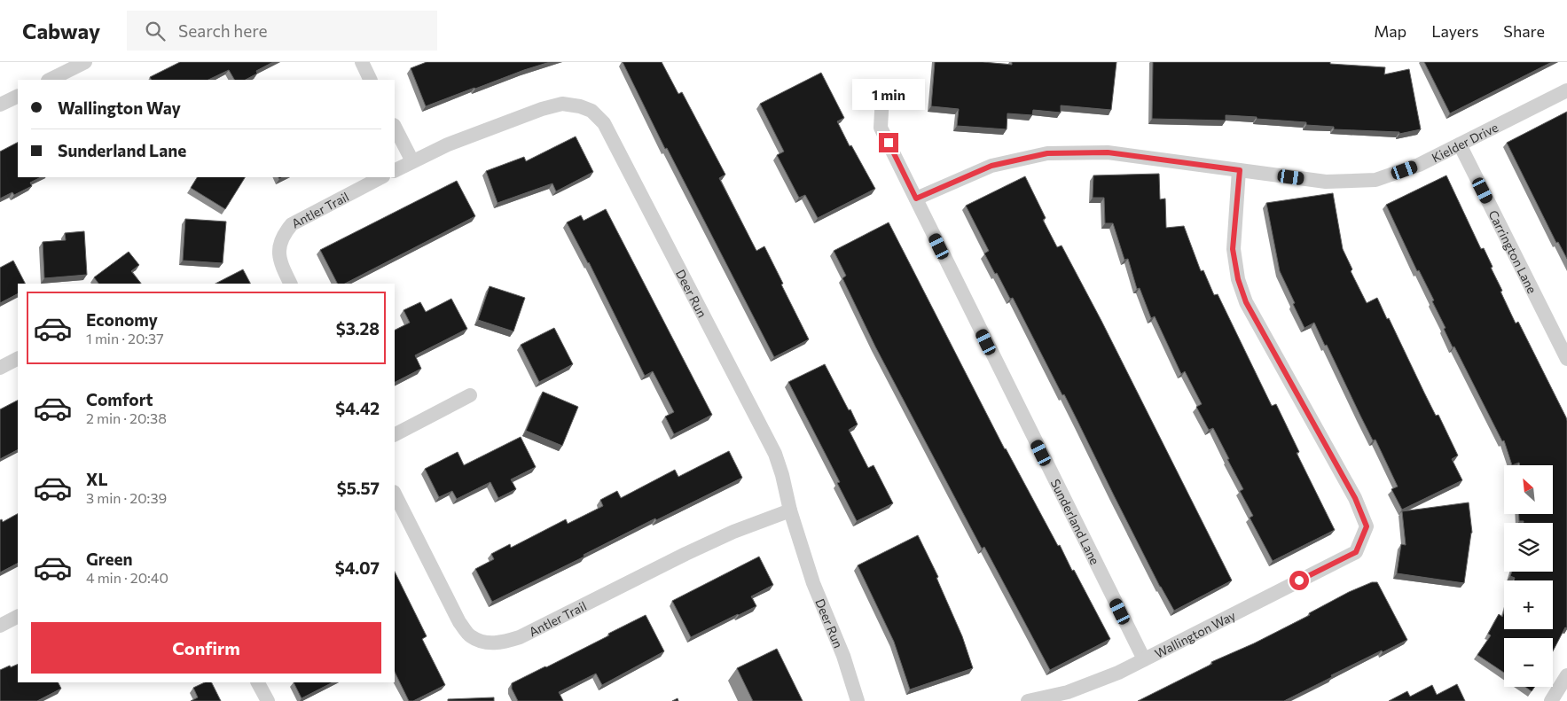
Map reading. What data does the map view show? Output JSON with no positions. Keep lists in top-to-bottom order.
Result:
{
  "streets": {
    "street": [
      "Kielder Drive",
      "Antler Trail",
      "Carrington Lane",
      "Deer Run",
      "Sunderland Lane",
      "Wallington Way"
    ]
  },
  "crossings": [
    ["Kielder Drive", "Carrington Lane"],
    ["Kielder Drive", "Sunderland Lane"],
    ["Kielder Drive", "Wallington Way"],
    ["Antler Trail", "Deer Run"],
    ["Sunderland Lane", "Wallington Way"]
  ],
  "north": "top left",
  "page": {
    "header": "Cabway",
    "search": "Search here",
    "nav": ["Map", "Layers", "Share"],
    "bubble": "1 min",
    "banner": ["Wallington Way", "Sunderland Lane"],
    "list": [
      {
        "name": "Economy",
        "note": "1 min · 20:37",
        "value": "$3.28"
      },
      {
        "name": "Comfort",
        "note": "2 min · 20:38",
        "value": "$4.42"
      },
      {
        "name": "XL",
        "note": "3 min · 20:39",
        "value": "$5.57"
      },
      {
        "name": "Green",
        "note": "4 min · 20:40",
        "value": "$4.07"
      }
    ],
    "map_buttons": ["+", "−"],
    "buttons": "Confirm"
  }
}
